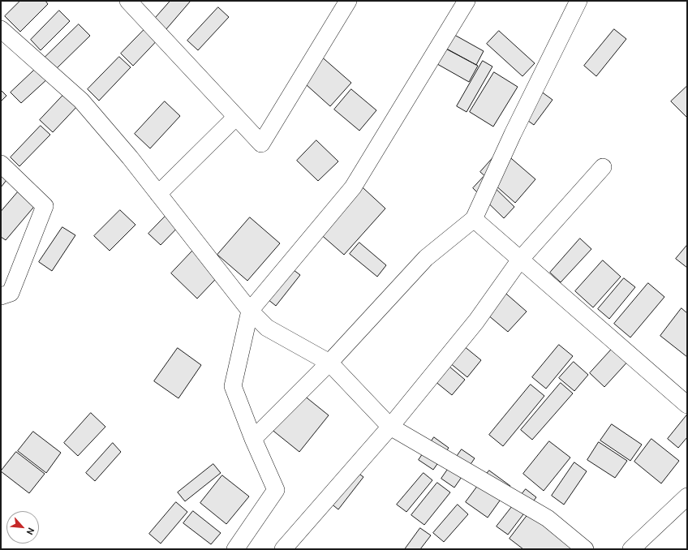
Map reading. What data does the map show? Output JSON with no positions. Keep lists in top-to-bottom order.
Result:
{
  "north": "bottom right"
}
